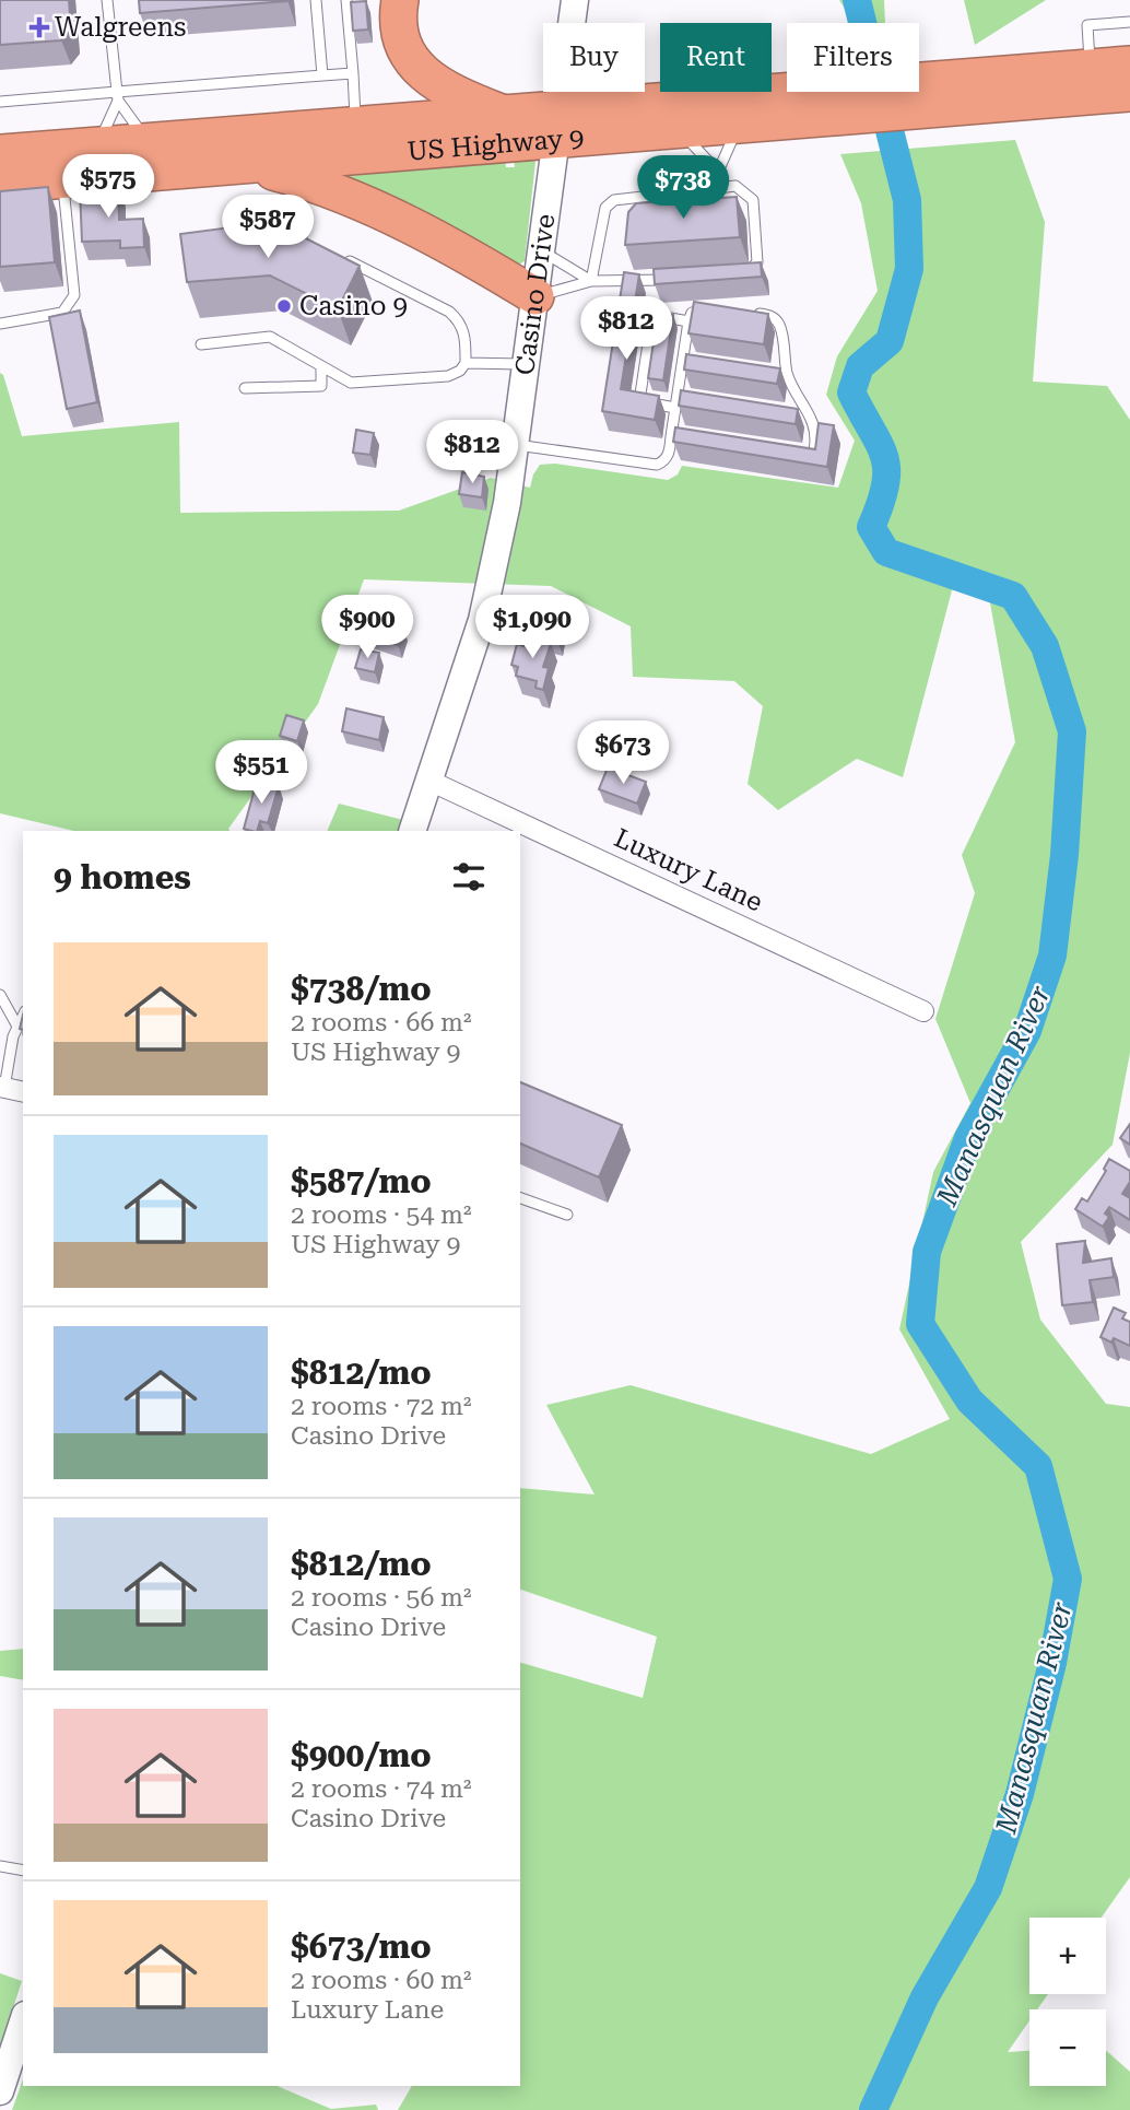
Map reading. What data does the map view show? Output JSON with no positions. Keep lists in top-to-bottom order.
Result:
{
  "streets": {
    "highway": ["US Highway 9"],
    "street": ["Casino Drive", "Luxury Lane"]
  },
  "crossings": [
    ["US Highway 9", "Casino Drive"],
    ["Casino Drive", "Luxury Lane"]
  ],
  "water": ["Manasquan River"],
  "places": {
    "health": ["Walgreens"],
    "other": ["Casino 9"]
  },
  "page": {
    "chip": ["Buy", "Rent", "Filters"],
    "price": [
      "$575",
      "$738",
      "$587",
      "$812",
      "$812",
      "$900",
      "$1,090",
      "$673",
      "$551"
    ],
    "heading": "9 homes",
    "list": [
      {
        "name": "$738/mo",
        "note": "2 rooms · 66 m² · US Highway 9"
      },
      {
        "name": "$587/mo",
        "note": "2 rooms · 54 m² · US Highway 9"
      },
      {
        "name": "$812/mo",
        "note": "2 rooms · 72 m² · Casino Drive"
      },
      {
        "name": "$812/mo",
        "note": "2 rooms · 56 m² · Casino Drive"
      },
      {
        "name": "$900/mo",
        "note": "2 rooms · 74 m² · Casino Drive"
      },
      {
        "name": "$673/mo",
        "note": "2 rooms · 60 m² · Luxury Lane"
      }
    ],
    "map_buttons": ["+", "−"]
  }
}
